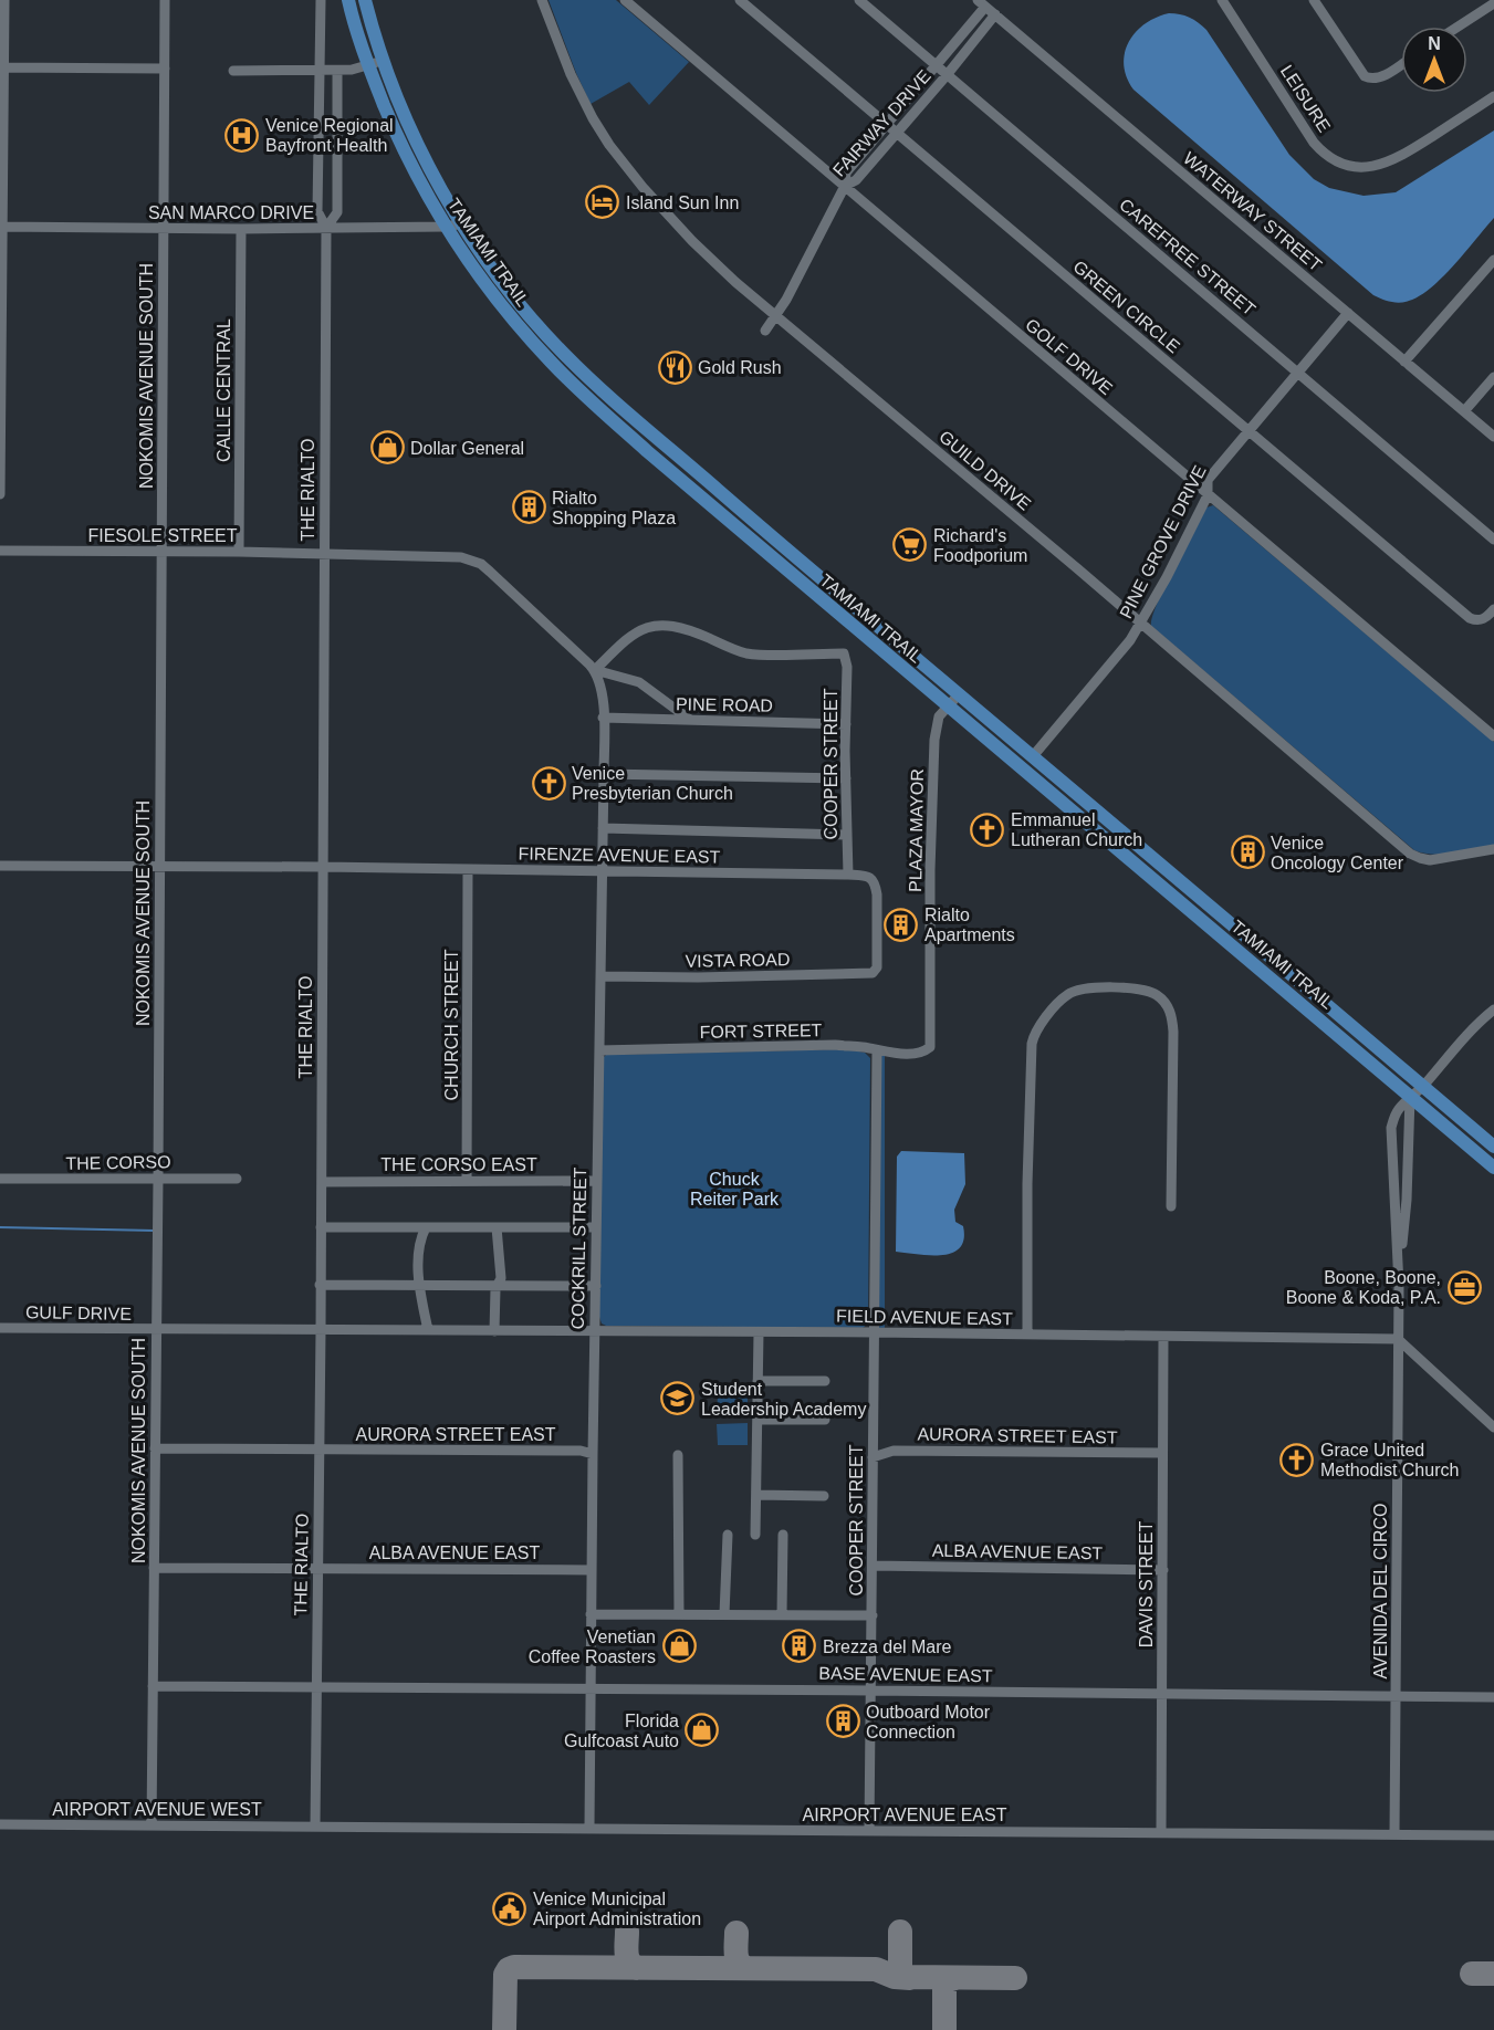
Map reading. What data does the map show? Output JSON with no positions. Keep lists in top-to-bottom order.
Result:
{
  "streets": {
    "main road": ["TAMIAMI TRAIL"],
    "street": [
      "LEISURE",
      "FAIRWAY DRIVE",
      "WATERWAY STREET",
      "SAN MARCO DRIVE",
      "CAREFREE STREET",
      "GREEN CIRCLE",
      "GOLF DRIVE",
      "NOKOMIS AVENUE SOUTH",
      "CALLE CENTRAL",
      "GUILD DRIVE",
      "THE RIALTO",
      "FIESOLE STREET",
      "PINE GROVE DRIVE",
      "PINE ROAD",
      "COOPER STREET",
      "PLAZA MAYOR",
      "FIRENZE AVENUE EAST",
      "VISTA ROAD",
      "CHURCH STREET",
      "FORT STREET",
      "THE CORSO",
      "THE CORSO EAST",
      "COCKRILL STREET",
      "GULF DRIVE",
      "FIELD AVENUE EAST",
      "AURORA STREET EAST",
      "ALBA AVENUE EAST",
      "DAVIS STREET",
      "AVENIDA DEL CIRCO",
      "BASE AVENUE EAST",
      "AIRPORT AVENUE WEST",
      "AIRPORT AVENUE EAST"
    ]
  },
  "crossings": [
    ["FAIRWAY DRIVE", "WATERWAY STREET"],
    ["FAIRWAY DRIVE", "CAREFREE STREET"],
    ["FAIRWAY DRIVE", "GREEN CIRCLE"],
    ["FAIRWAY DRIVE", "GOLF DRIVE"],
    ["FAIRWAY DRIVE", "GUILD DRIVE"],
    ["WATERWAY STREET", "PINE GROVE DRIVE"],
    ["SAN MARCO DRIVE", "TAMIAMI TRAIL"],
    ["SAN MARCO DRIVE", "NOKOMIS AVENUE SOUTH"],
    ["SAN MARCO DRIVE", "CALLE CENTRAL"],
    ["SAN MARCO DRIVE", "THE RIALTO"],
    ["TAMIAMI TRAIL", "PINE GROVE DRIVE"],
    ["TAMIAMI TRAIL", "PLAZA MAYOR"],
    ["TAMIAMI TRAIL", "AVENIDA DEL CIRCO"],
    ["CAREFREE STREET", "PINE GROVE DRIVE"],
    ["GREEN CIRCLE", "PINE GROVE DRIVE"],
    ["GOLF DRIVE", "PINE GROVE DRIVE"],
    ["NOKOMIS AVENUE SOUTH", "FIESOLE STREET"],
    ["NOKOMIS AVENUE SOUTH", "FIRENZE AVENUE EAST"],
    ["NOKOMIS AVENUE SOUTH", "THE CORSO"],
    ["NOKOMIS AVENUE SOUTH", "GULF DRIVE"],
    ["NOKOMIS AVENUE SOUTH", "AURORA STREET EAST"],
    ["NOKOMIS AVENUE SOUTH", "ALBA AVENUE EAST"],
    ["NOKOMIS AVENUE SOUTH", "BASE AVENUE EAST"],
    ["NOKOMIS AVENUE SOUTH", "AIRPORT AVENUE WEST"],
    ["CALLE CENTRAL", "FIESOLE STREET"],
    ["GUILD DRIVE", "PINE GROVE DRIVE"],
    ["THE RIALTO", "FIESOLE STREET"],
    ["THE RIALTO", "FIRENZE AVENUE EAST"],
    ["THE RIALTO", "THE CORSO EAST"],
    ["THE RIALTO", "GULF DRIVE"],
    ["THE RIALTO", "FIELD AVENUE EAST"],
    ["THE RIALTO", "AURORA STREET EAST"],
    ["THE RIALTO", "ALBA AVENUE EAST"],
    ["THE RIALTO", "BASE AVENUE EAST"],
    ["THE RIALTO", "AIRPORT AVENUE WEST"],
    ["THE RIALTO", "AIRPORT AVENUE EAST"],
    ["PINE ROAD", "COOPER STREET"],
    ["PINE ROAD", "COCKRILL STREET"],
    ["COOPER STREET", "FIRENZE AVENUE EAST"],
    ["COOPER STREET", "FORT STREET"],
    ["COOPER STREET", "COCKRILL STREET"],
    ["COOPER STREET", "FIELD AVENUE EAST"],
    ["COOPER STREET", "AURORA STREET EAST"],
    ["COOPER STREET", "ALBA AVENUE EAST"],
    ["COOPER STREET", "BASE AVENUE EAST"],
    ["COOPER STREET", "AIRPORT AVENUE EAST"],
    ["PLAZA MAYOR", "FORT STREET"],
    ["FIRENZE AVENUE EAST", "VISTA ROAD"],
    ["FIRENZE AVENUE EAST", "CHURCH STREET"],
    ["FIRENZE AVENUE EAST", "COCKRILL STREET"],
    ["VISTA ROAD", "COCKRILL STREET"],
    ["CHURCH STREET", "THE CORSO EAST"],
    ["FORT STREET", "COCKRILL STREET"],
    ["THE CORSO EAST", "COCKRILL STREET"],
    ["COCKRILL STREET", "FIELD AVENUE EAST"],
    ["COCKRILL STREET", "AURORA STREET EAST"],
    ["COCKRILL STREET", "ALBA AVENUE EAST"],
    ["COCKRILL STREET", "BASE AVENUE EAST"],
    ["COCKRILL STREET", "AIRPORT AVENUE EAST"],
    ["GULF DRIVE", "FIELD AVENUE EAST"],
    ["FIELD AVENUE EAST", "DAVIS STREET"],
    ["FIELD AVENUE EAST", "AVENIDA DEL CIRCO"],
    ["AURORA STREET EAST", "DAVIS STREET"],
    ["ALBA AVENUE EAST", "DAVIS STREET"],
    ["DAVIS STREET", "BASE AVENUE EAST"],
    ["DAVIS STREET", "AIRPORT AVENUE EAST"],
    ["AVENIDA DEL CIRCO", "BASE AVENUE EAST"],
    ["AVENIDA DEL CIRCO", "AIRPORT AVENUE EAST"],
    ["AIRPORT AVENUE WEST", "AIRPORT AVENUE EAST"]
  ],
  "parks": ["Chuck Reiter Park"],
  "places": {
    "hospital": ["Venice Regional Bayfront Health"],
    "hotel": ["Island Sun Inn"],
    "restaurant": ["Gold Rush"],
    "shop": ["Dollar General", "Venetian Coffee Roasters", "Florida Gulfcoast Auto"],
    "building": [
      "Rialto Shopping Plaza",
      "Venice Oncology Center",
      "Rialto Apartments",
      "Brezza del Mare",
      "Outboard Motor Connection"
    ],
    "supermarket": ["Richard's Foodporium"],
    "church": ["Venice Presbyterian Church", "Emmanuel Lutheran Church", "Grace United Methodist Church"],
    "office": ["Boone, Boone, Boone & Koda, P.A."],
    "school or university": ["Student Leadership Academy"],
    "public building": ["Venice Municipal Airport Administration"]
  },
  "north": "top"
}
